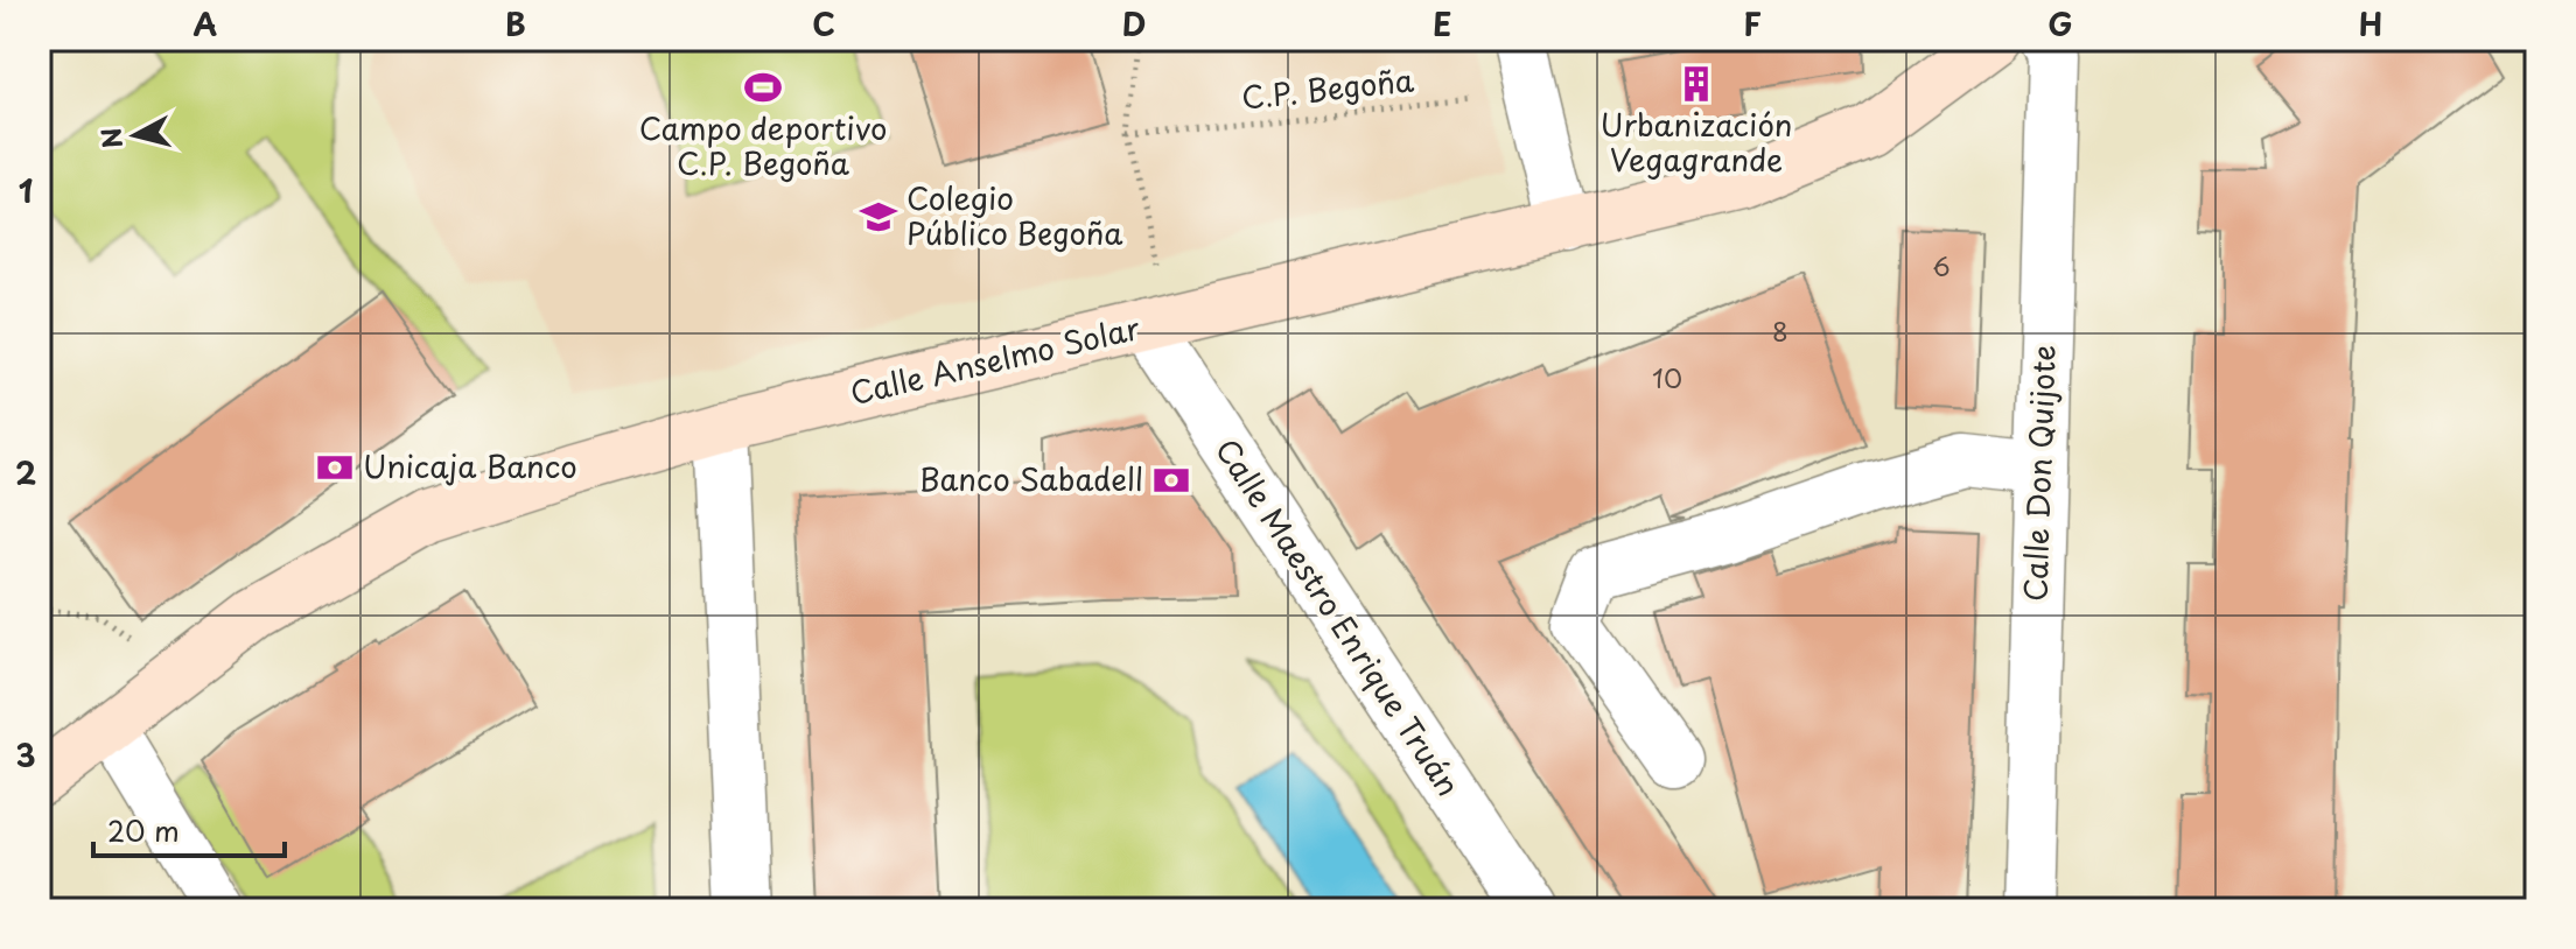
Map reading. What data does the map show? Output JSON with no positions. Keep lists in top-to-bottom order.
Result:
{
  "streets": {
    "main road": ["Calle Anselmo Solar"],
    "street": ["Calle Don Quijote", "Calle Maestro Enrique Truán"],
    "path": ["C.P. Begoña"]
  },
  "crossings": [
    ["Calle Anselmo Solar", "Calle Maestro Enrique Truán"]
  ],
  "places": {
    "building": ["Urbanización Vegagrande"],
    "sports": ["Campo deportivo C.P. Begoña"],
    "school or university": ["Colegio Público Begoña"],
    "bank": ["Unicaja Banco", "Banco Sabadell"]
  },
  "house_numbers": ["6", "8", "10"],
  "scale_bar": "20 m",
  "north": "left",
  "grid": {
    "columns": [
      "A",
      "B",
      "C",
      "D",
      "E",
      "F",
      "G",
      "H"
    ],
    "rows": ["1", "2", "3"]
  }
}
